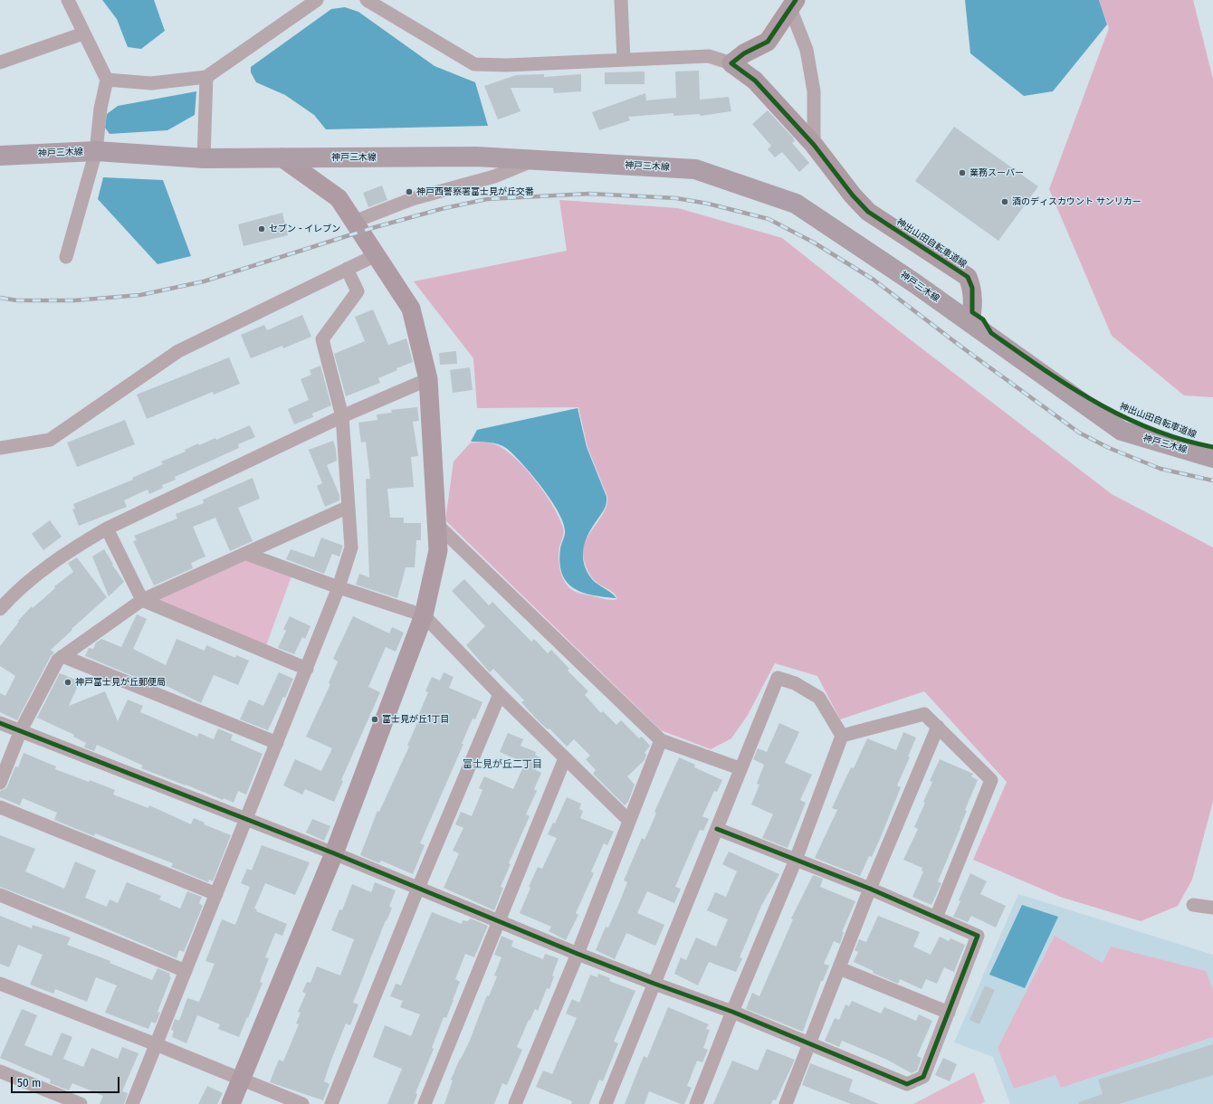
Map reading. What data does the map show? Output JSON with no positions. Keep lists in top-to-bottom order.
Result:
{
  "streets": {
    "main road": ["神戸三木線"],
    "street": ["神出山田自転車道線"]
  },
  "crossings": [
    ["神戸三木線", "神出山田自転車道線"]
  ],
  "districts": ["富士見が丘二丁目"],
  "places": [
    "業務スーパー",
    "神戸西警察署富士見が丘交番",
    "酒のディスカウント サンリカー",
    "セブン - イレブン",
    "神戸富士見が丘郵便局",
    "富士見が丘1丁目"
  ],
  "scale_bar": "50 m"
}
